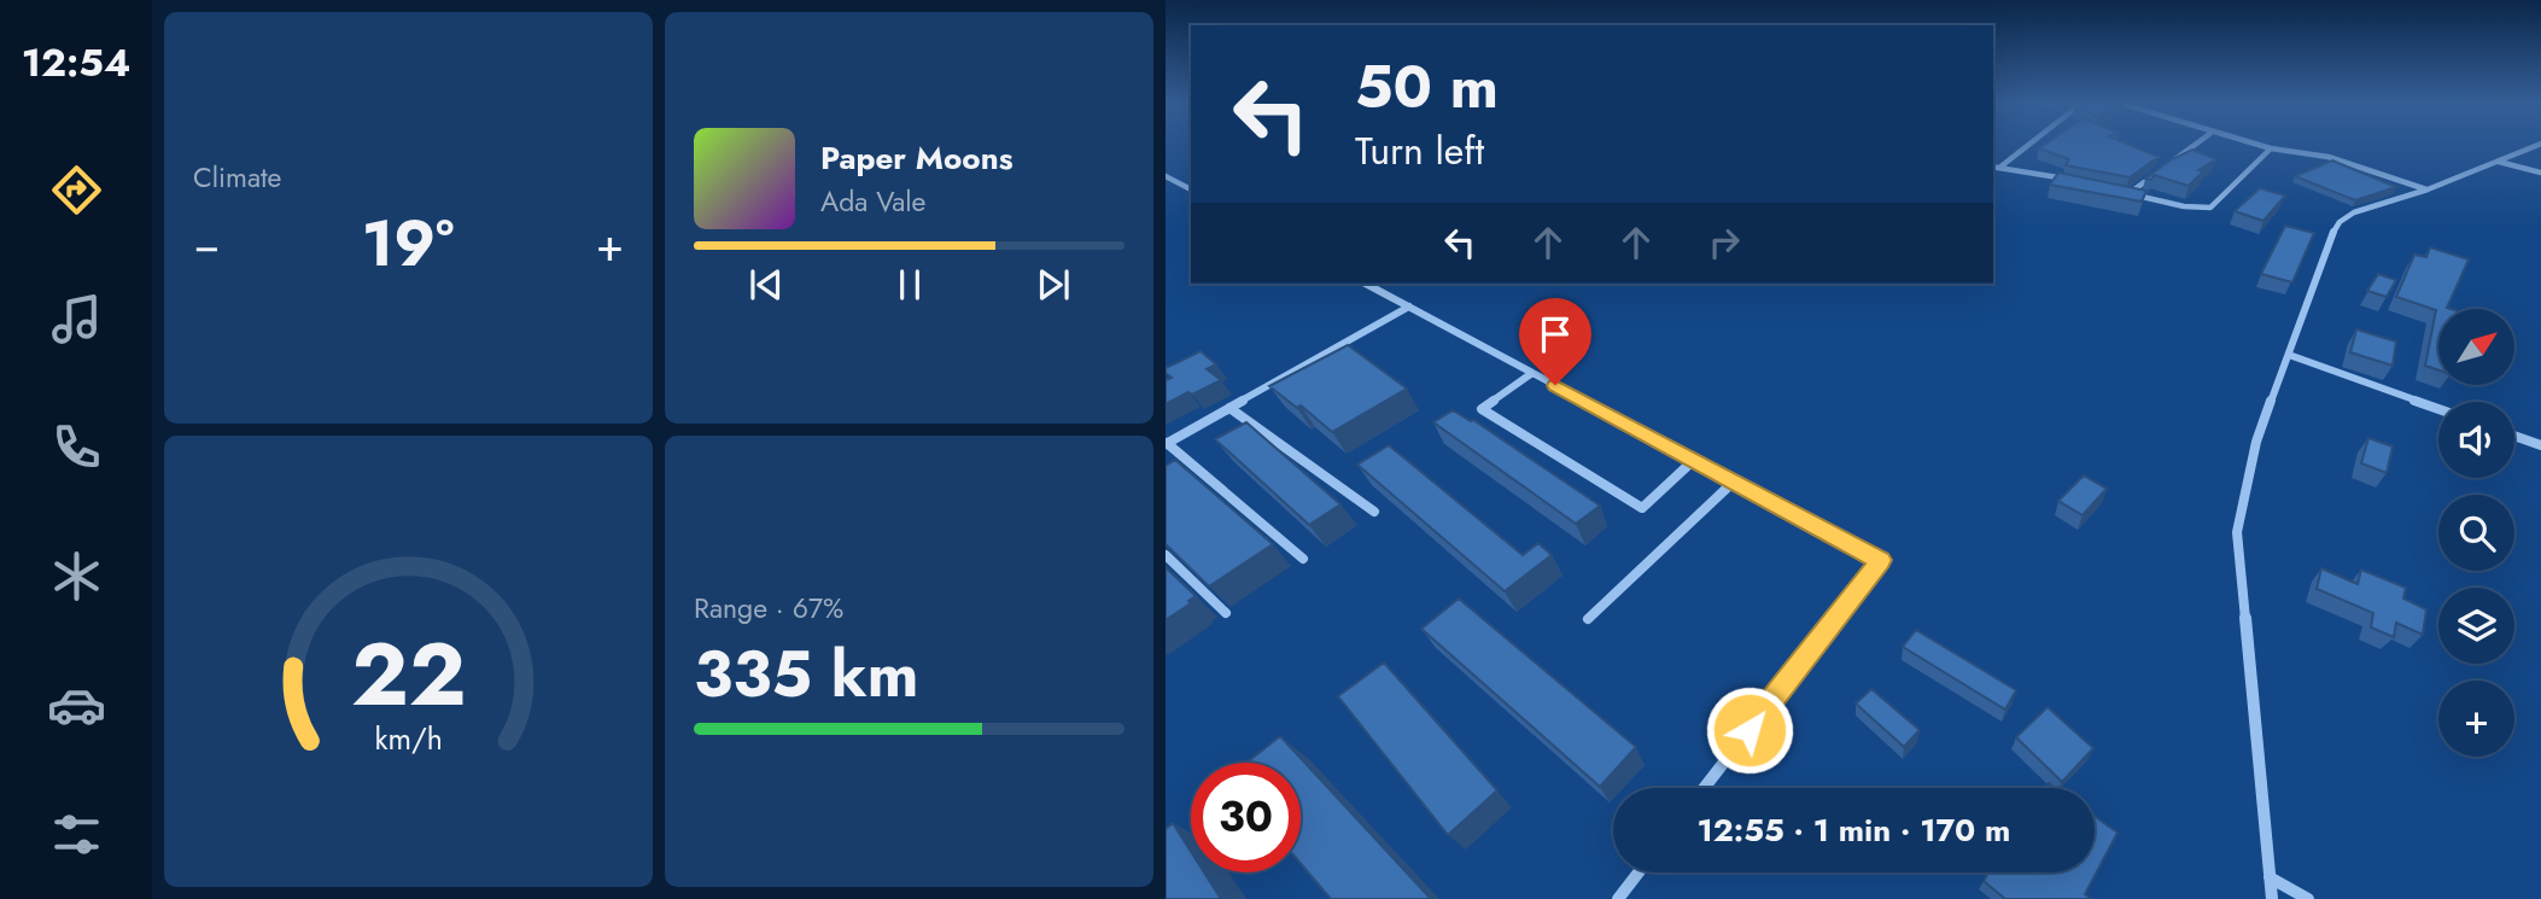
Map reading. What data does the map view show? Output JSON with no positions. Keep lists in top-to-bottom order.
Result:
{
  "north": "top right",
  "page": {
    "tabs": "12:54",
    "tile": [
      "Climate",
      ["Range · 67%", "335 km"]
    ],
    "turn": ["50 m", "Turn left"],
    "song": ["Paper Moons", "Ada Vale"],
    "heat": ["−", "19°", "+"],
    "map_buttons": "+",
    "limit": "30",
    "trip": "12:55 · 1 min · 170 m",
    "gauge": ["22", "km/h"]
  }
}
